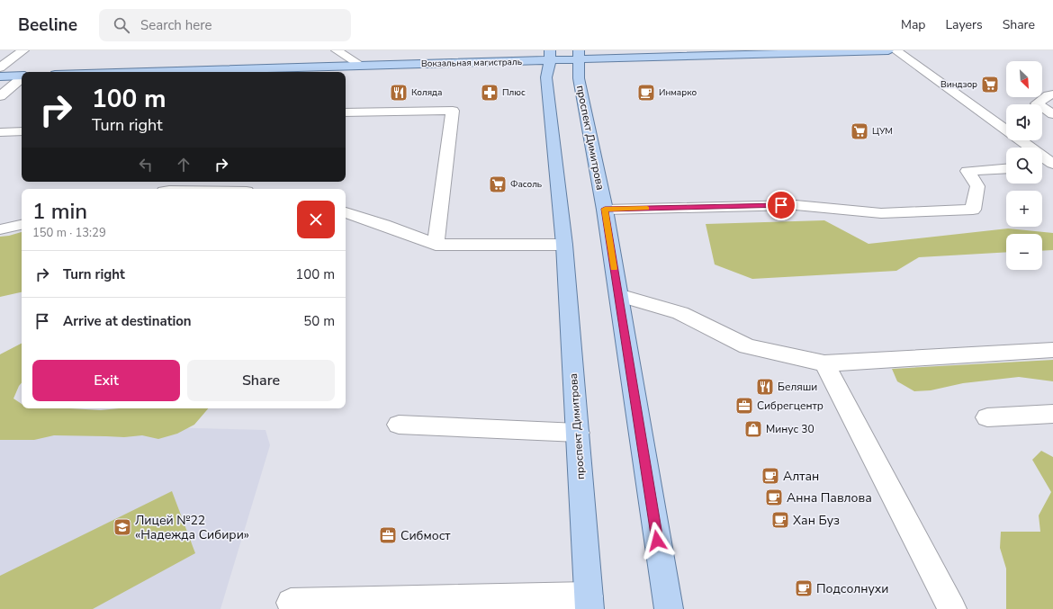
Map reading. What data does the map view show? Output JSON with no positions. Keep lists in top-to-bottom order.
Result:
{
  "streets": {
    "main road": ["Вокзальная магистраль", "проспект Димитрова"]
  },
  "crossings": [
    ["Вокзальная магистраль", "проспект Димитрова"]
  ],
  "places": {
    "supermarket": ["Виндзор", "ЦУМ", "Фасоль"],
    "restaurant": ["Коляда", "Беляши"],
    "pharmacy": ["Плюс"],
    "cafe": [
      "Инмарко",
      "Алтан",
      "Анна Павлова",
      "Хан Буз",
      "Подсолнухи"
    ],
    "office": ["Сибрегцентр", "Сибмост"],
    "shop": ["Минус 30"],
    "school or university": ["Лицей №22 «Надежда Сибири»"]
  },
  "north": "bottom right",
  "page": {
    "header": "Beeline",
    "search": "Search here",
    "nav": ["Map", "Layers", "Share"],
    "map_buttons": ["+", "−"],
    "turn": ["100 m", "Turn right"],
    "heading": ["1 min", "150 m · 13:29"],
    "list": [
      {
        "name": "Turn right",
        "value": "100 m"
      },
      {
        "name": "Arrive at destination",
        "value": "50 m"
      }
    ],
    "buttons": ["Exit", "Share"]
  }
}
